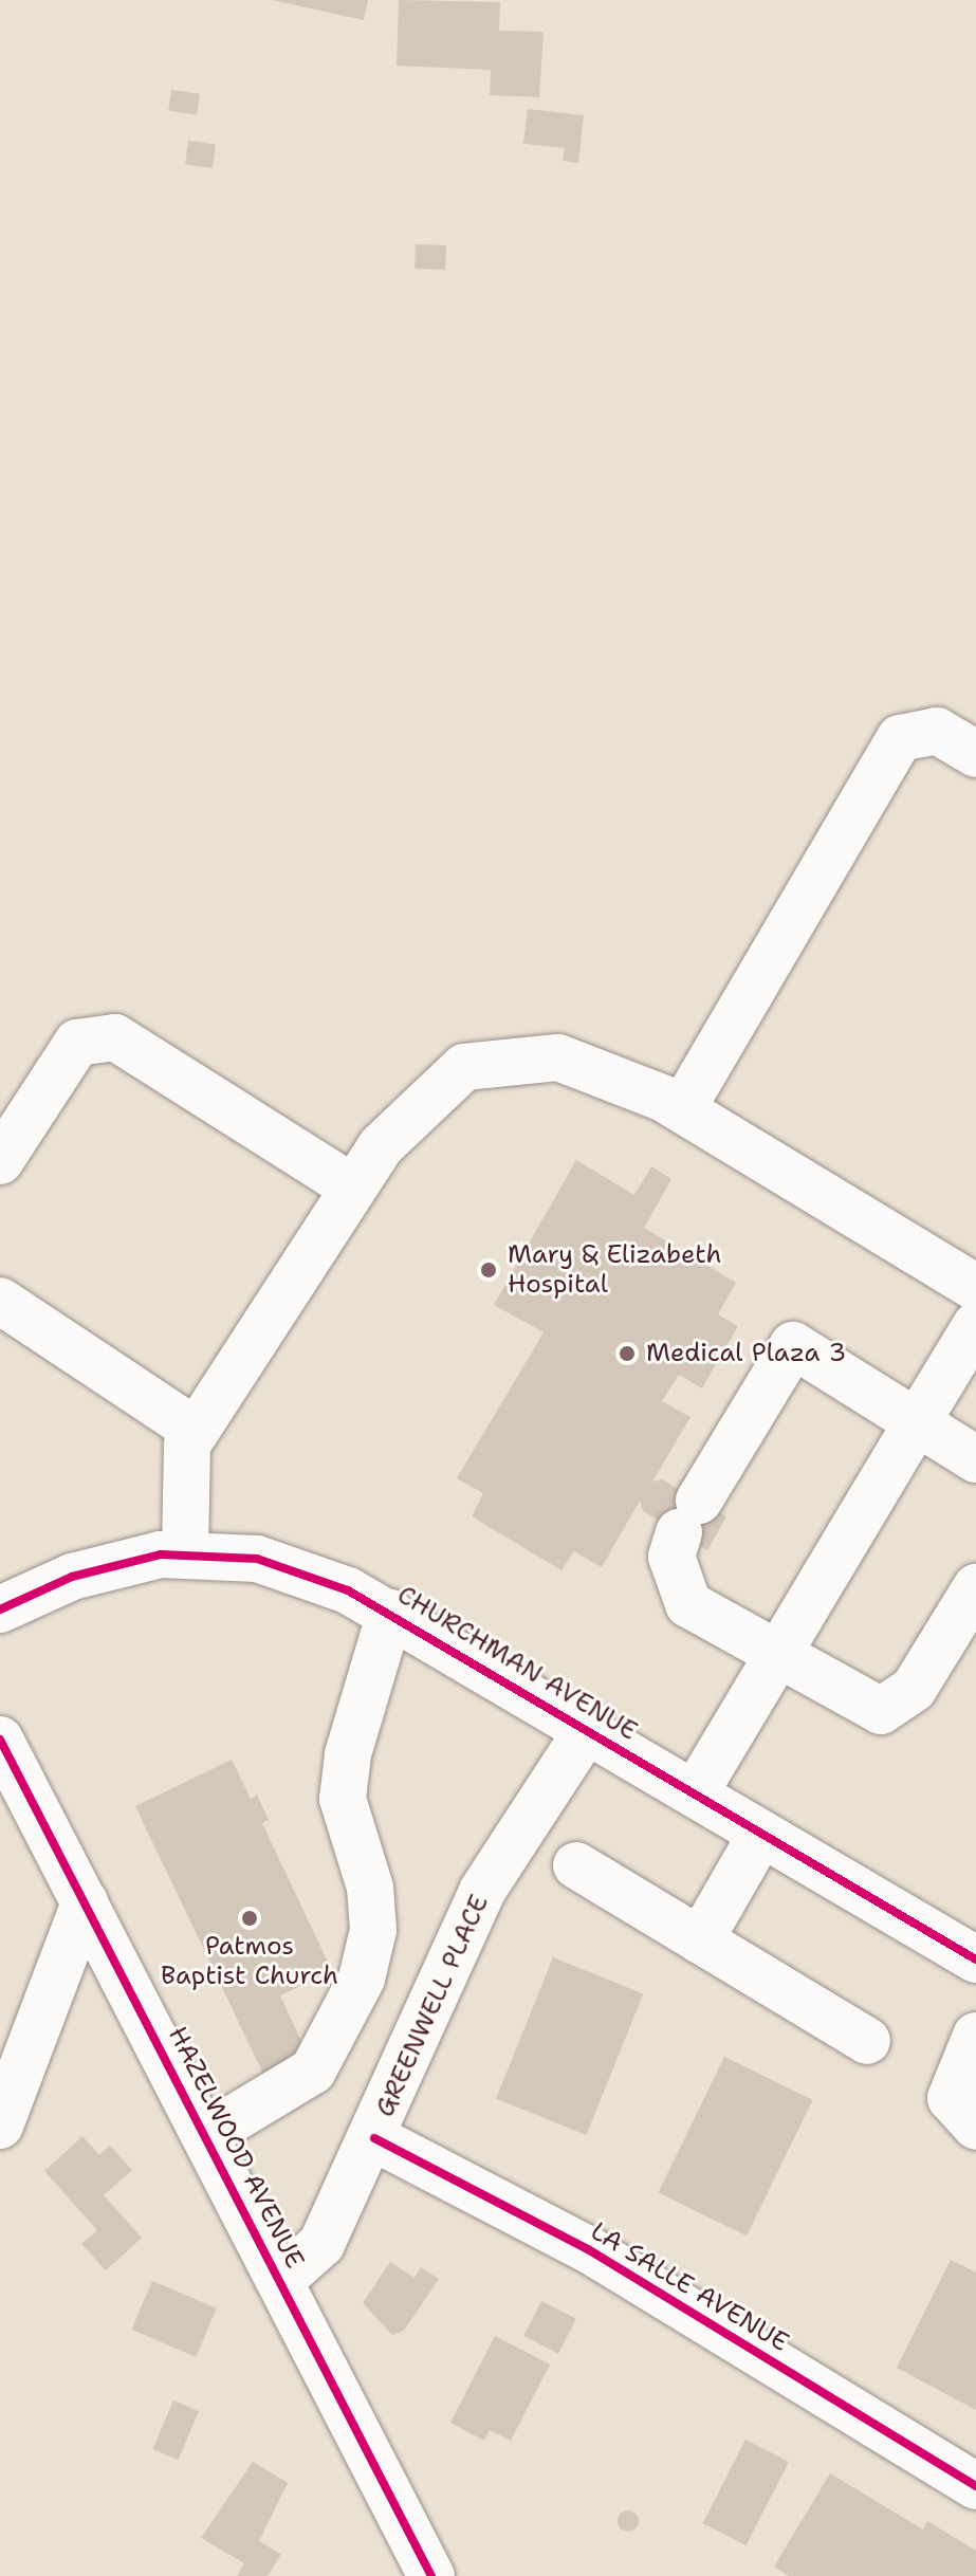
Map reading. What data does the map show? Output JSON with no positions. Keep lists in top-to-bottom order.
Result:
{
  "streets": {
    "street": [
      "CHURCHMAN AVENUE",
      "GREENWELL PLACE",
      "HAZELWOOD AVENUE",
      "LA SALLE AVENUE"
    ]
  },
  "crossings": [
    ["CHURCHMAN AVENUE", "GREENWELL PLACE"],
    ["GREENWELL PLACE", "HAZELWOOD AVENUE"],
    ["GREENWELL PLACE", "LA SALLE AVENUE"]
  ],
  "places": ["Mary & Elizabeth Hospital", "Medical Plaza 3", "Patmos Baptist Church"]
}
